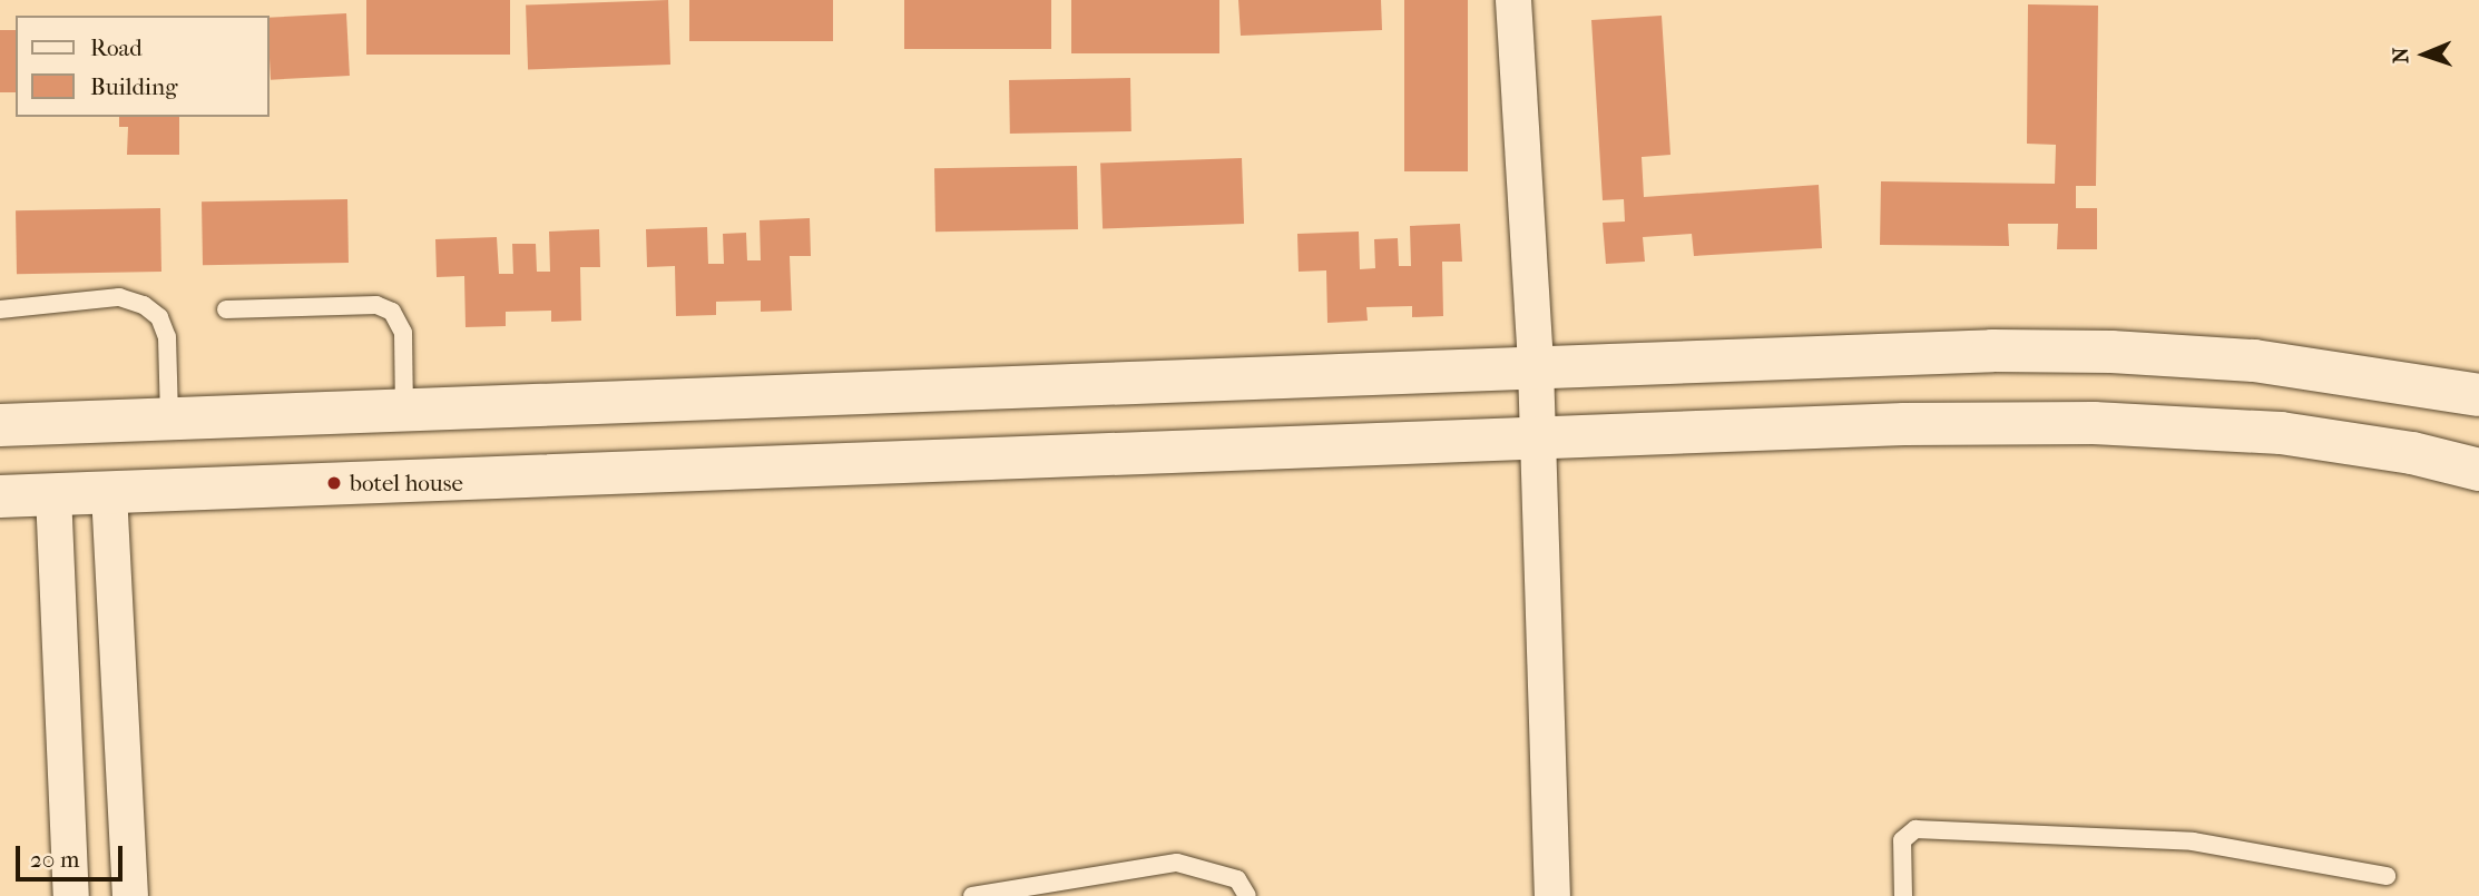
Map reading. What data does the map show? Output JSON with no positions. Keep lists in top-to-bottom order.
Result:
{
  "places": ["botel house"],
  "legend": ["Road", "Building"],
  "scale_bar": "20 m",
  "north": "left"
}
